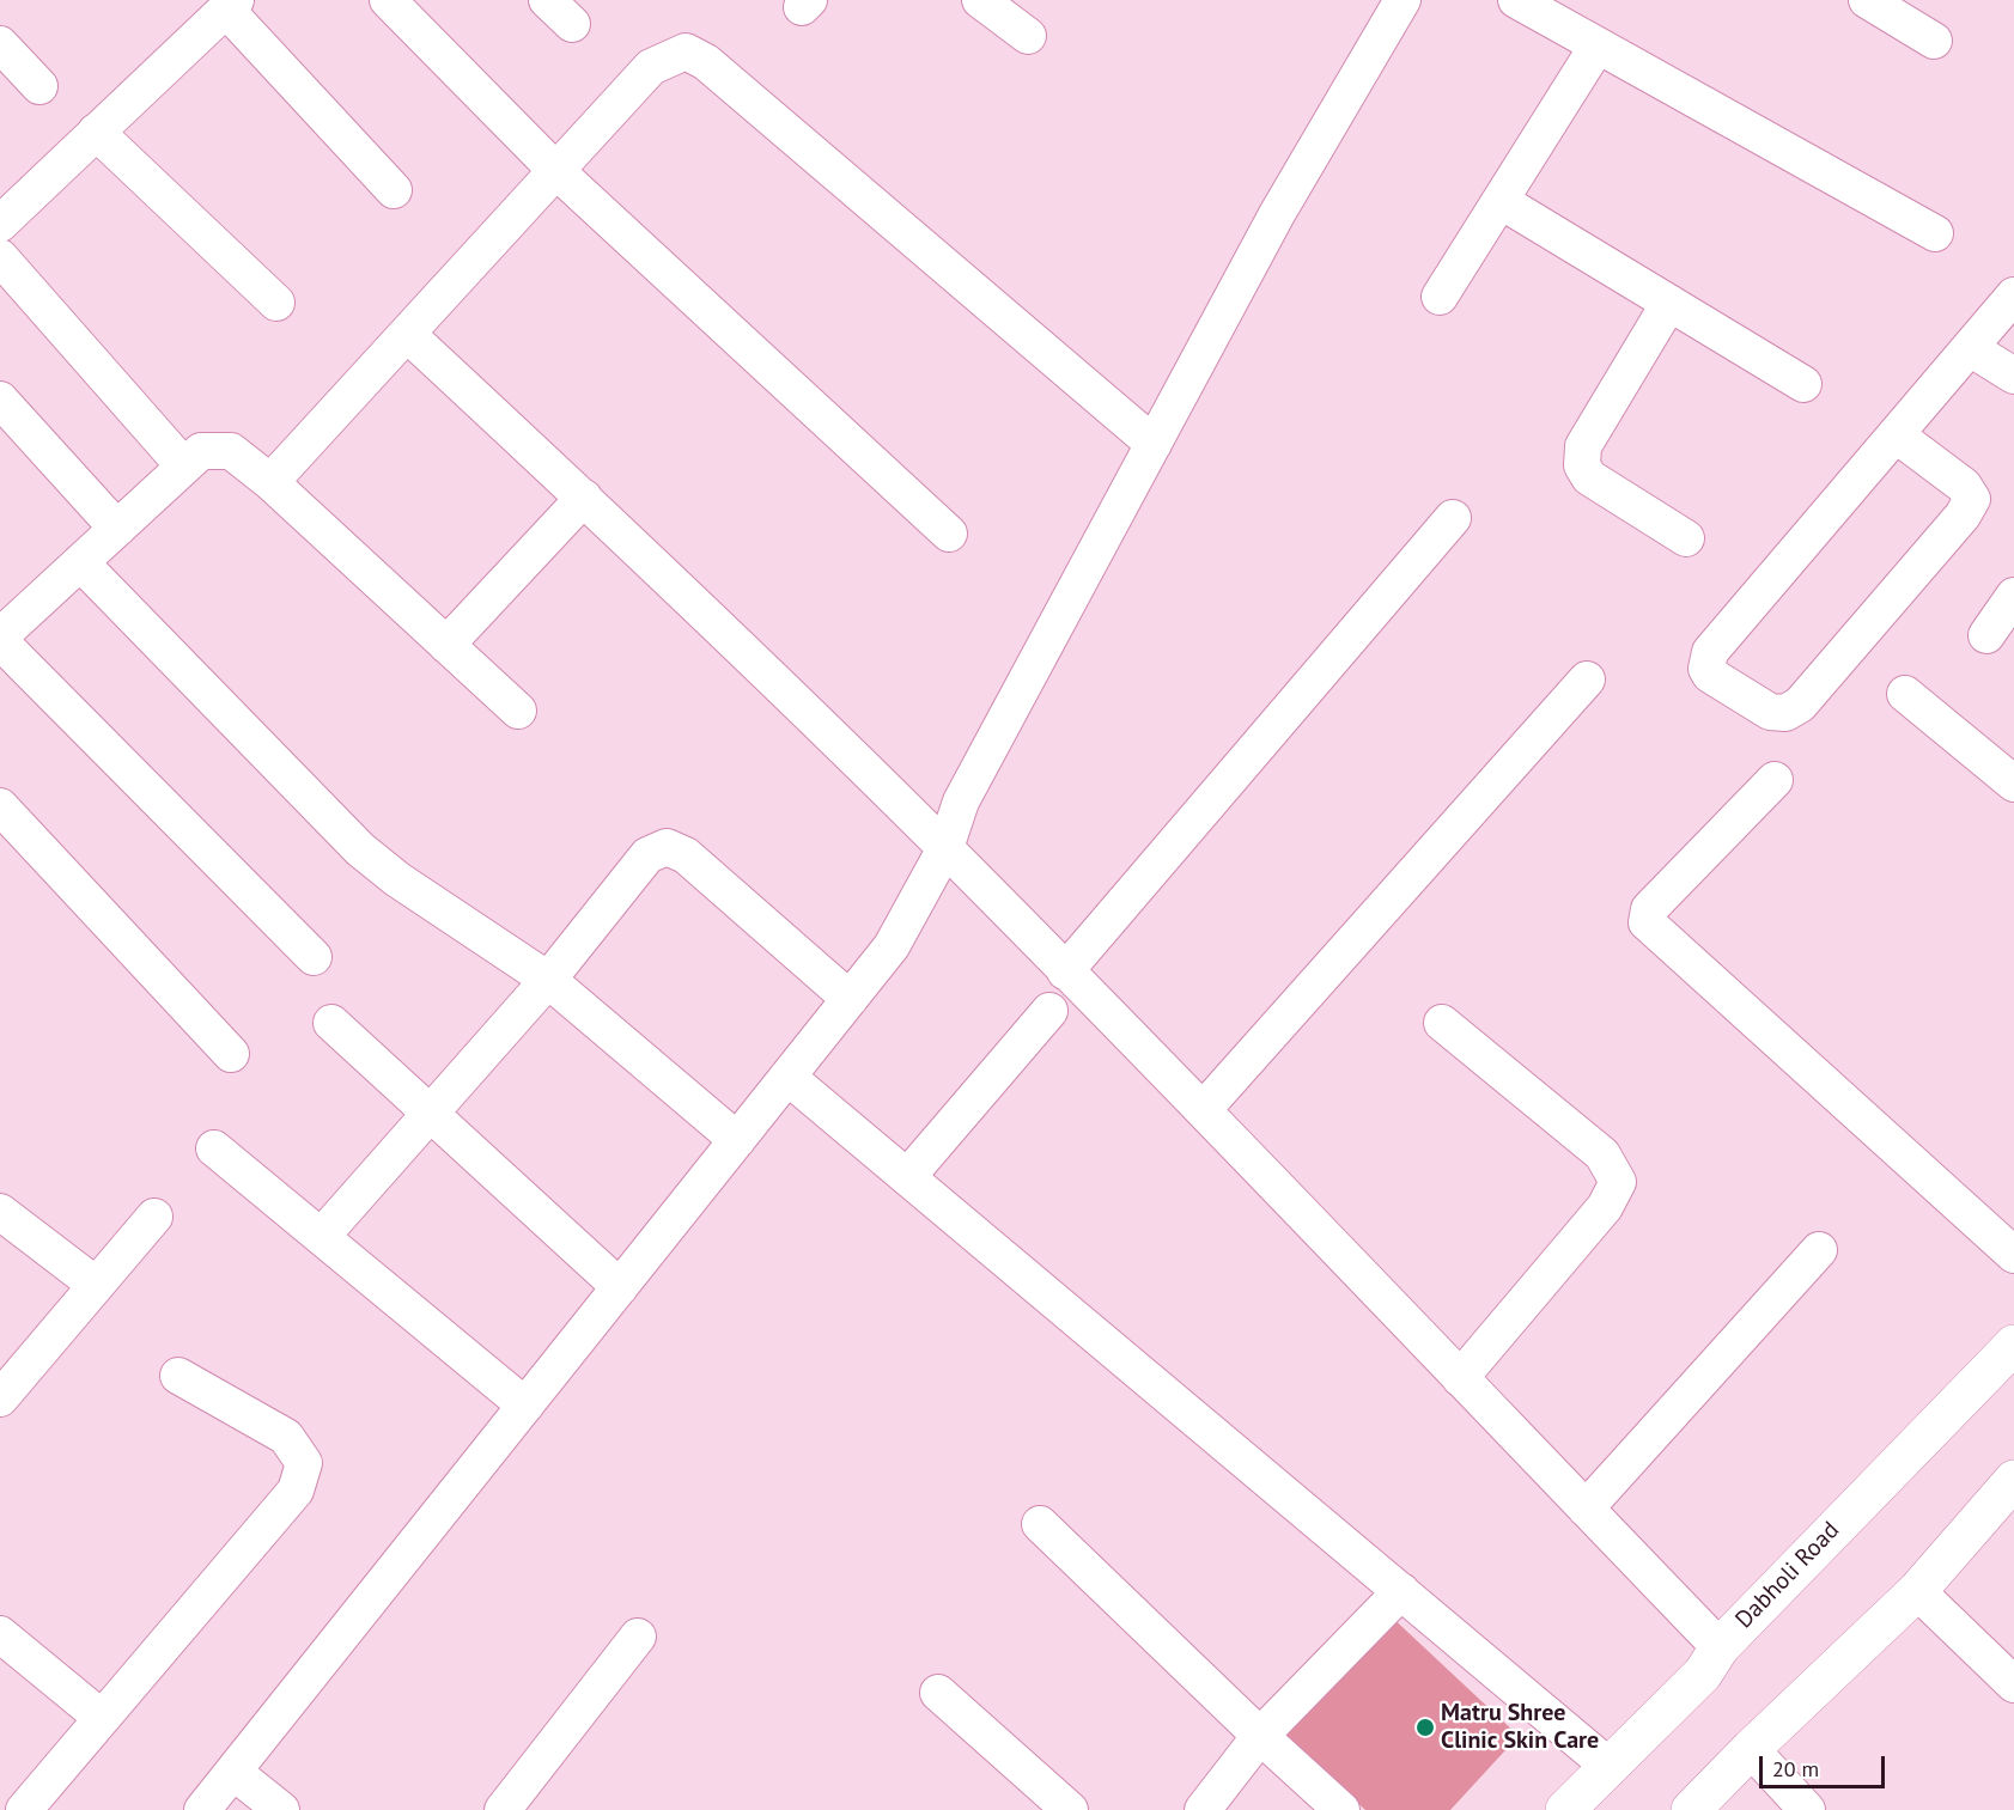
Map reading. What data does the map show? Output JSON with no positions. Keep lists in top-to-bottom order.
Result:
{
  "streets": {
    "main road": ["Dabholi Road"]
  },
  "places": ["Matru Shree Clinic Skin Care"],
  "scale_bar": "20 m"
}
